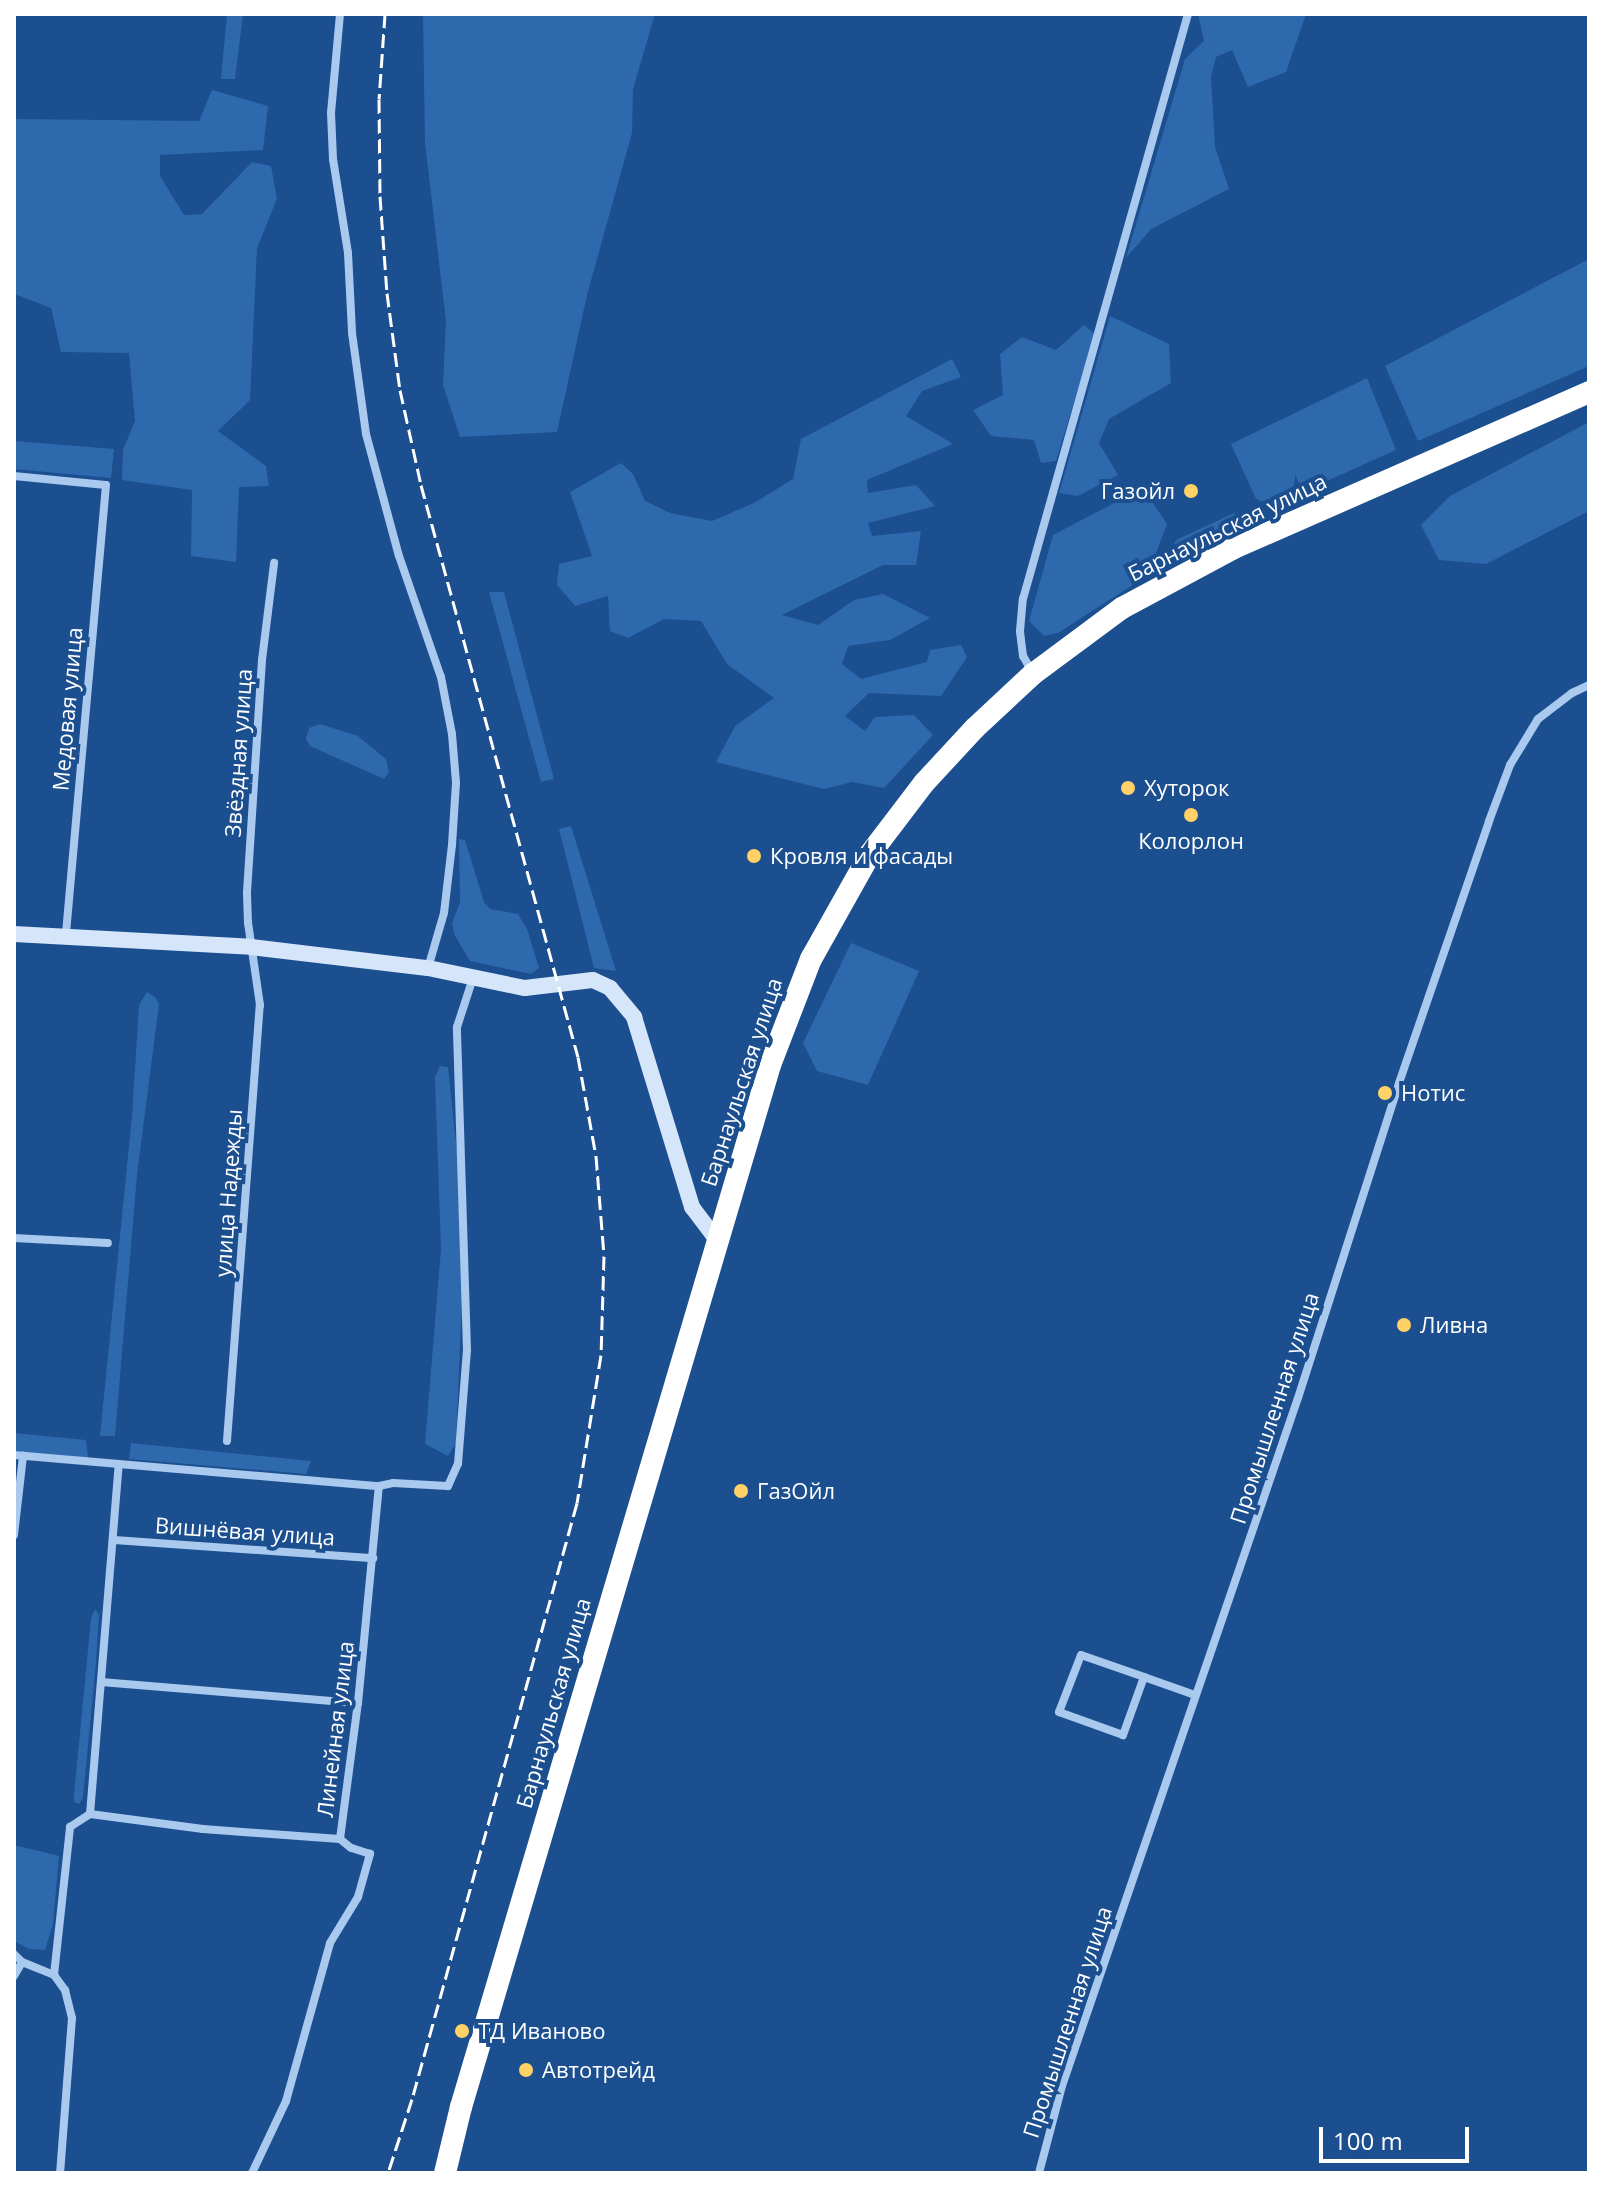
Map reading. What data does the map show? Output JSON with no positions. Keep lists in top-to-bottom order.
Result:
{
  "streets": {
    "highway": ["Барнаульская улица"],
    "street": [
      "Медовая улица",
      "Звёздная улица",
      "улица Надежды",
      "Промышленная улица",
      "Вишнёвая улица",
      "Линейная улица"
    ]
  },
  "crossings": [
    ["Звёздная улица", "улица Надежды"],
    ["Вишнёвая улица", "Линейная улица"]
  ],
  "places": [
    "Газойл",
    "Хуторок",
    "Колорлон",
    "Кровля и фасады",
    "Нотис",
    "Ливна",
    "ГазОйл",
    "ТД Иваново",
    "Автотрейд"
  ],
  "scale_bar": "100 m"
}
